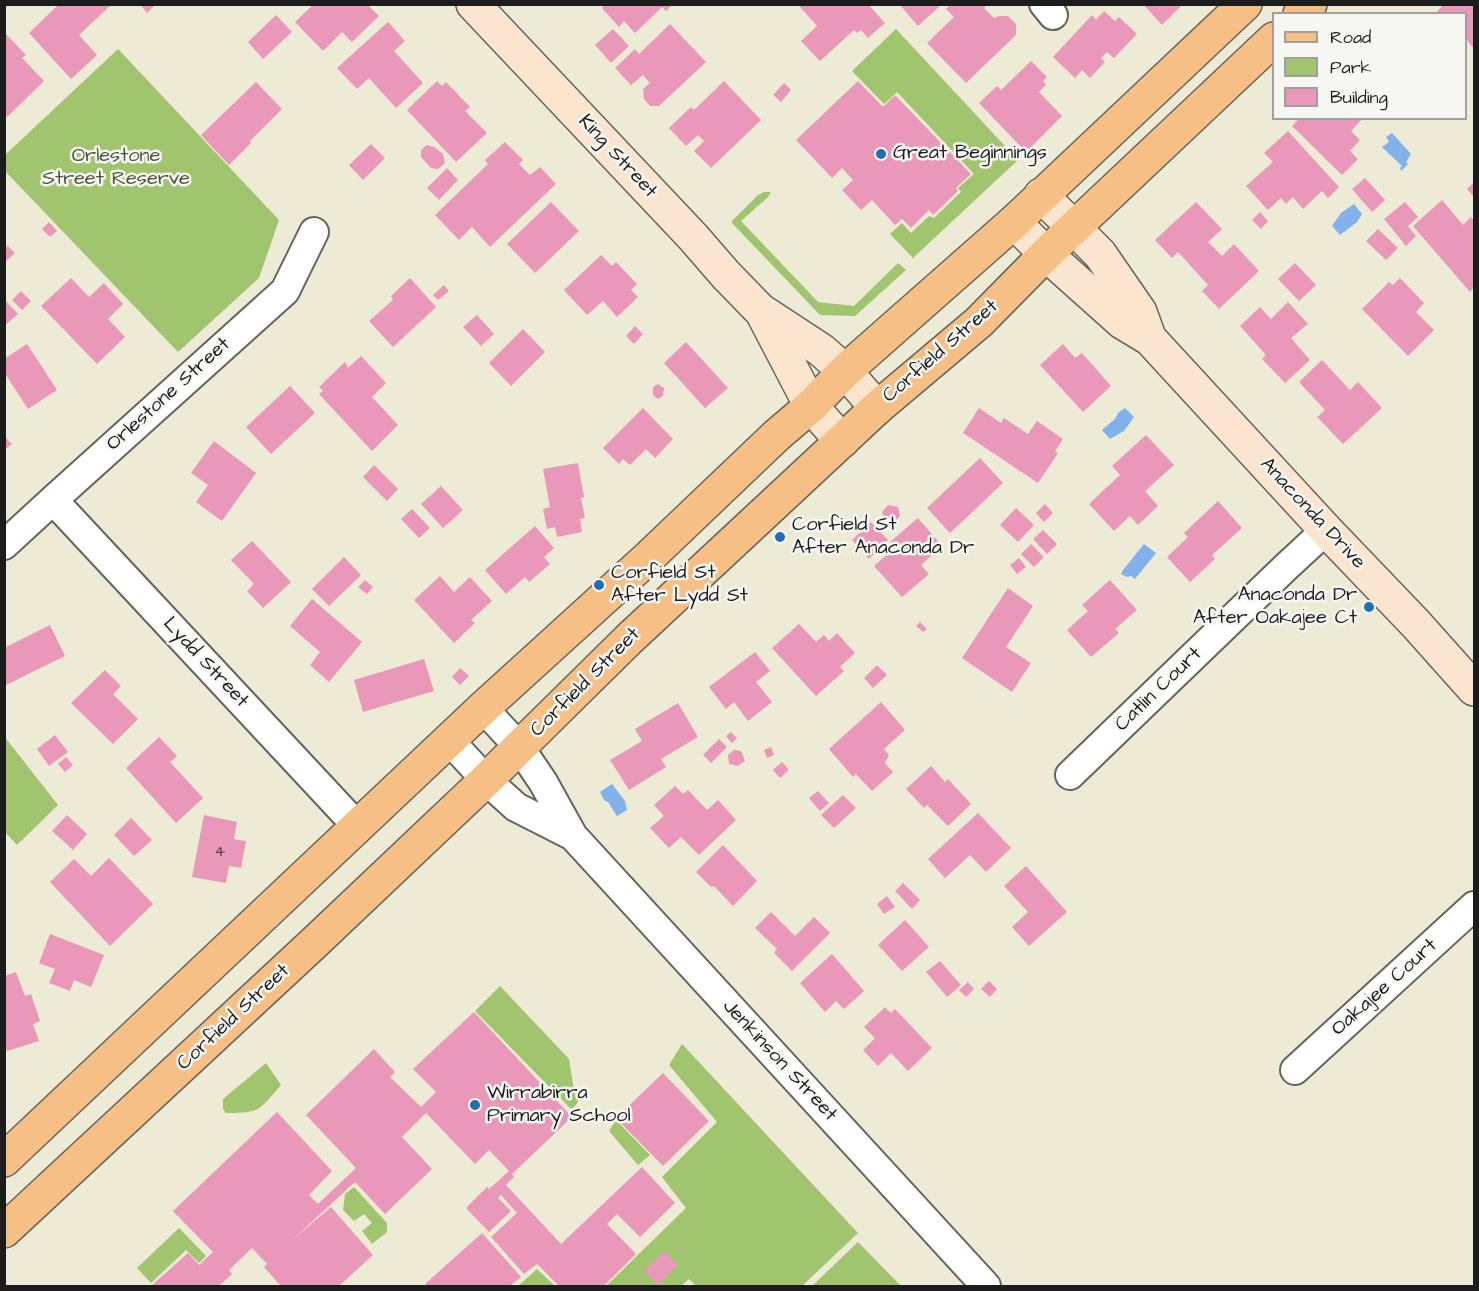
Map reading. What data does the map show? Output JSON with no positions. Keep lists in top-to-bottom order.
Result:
{
  "streets": {
    "main road": ["King Street", "Corfield Street", "Anaconda Drive"],
    "street": [
      "Orlestone Street",
      "Lydd Street",
      "Catlin Court",
      "Oakajee Court",
      "Jenkinson Street"
    ]
  },
  "crossings": [
    ["King Street", "Corfield Street"],
    ["Corfield Street", "Anaconda Drive"],
    ["Corfield Street", "Jenkinson Street"],
    ["Orlestone Street", "Lydd Street"],
    ["Anaconda Drive", "Catlin Court"]
  ],
  "parks": ["Orlestone Street Reserve"],
  "places": [
    "Great Beginnings",
    "Corfield St After Anaconda Dr",
    "Corfield St After Lydd St",
    "Anaconda Dr After Oakajee Ct",
    "Wirrabirra Primary School"
  ],
  "house_numbers": ["4"],
  "legend": ["Road", "Park", "Building"]
}
